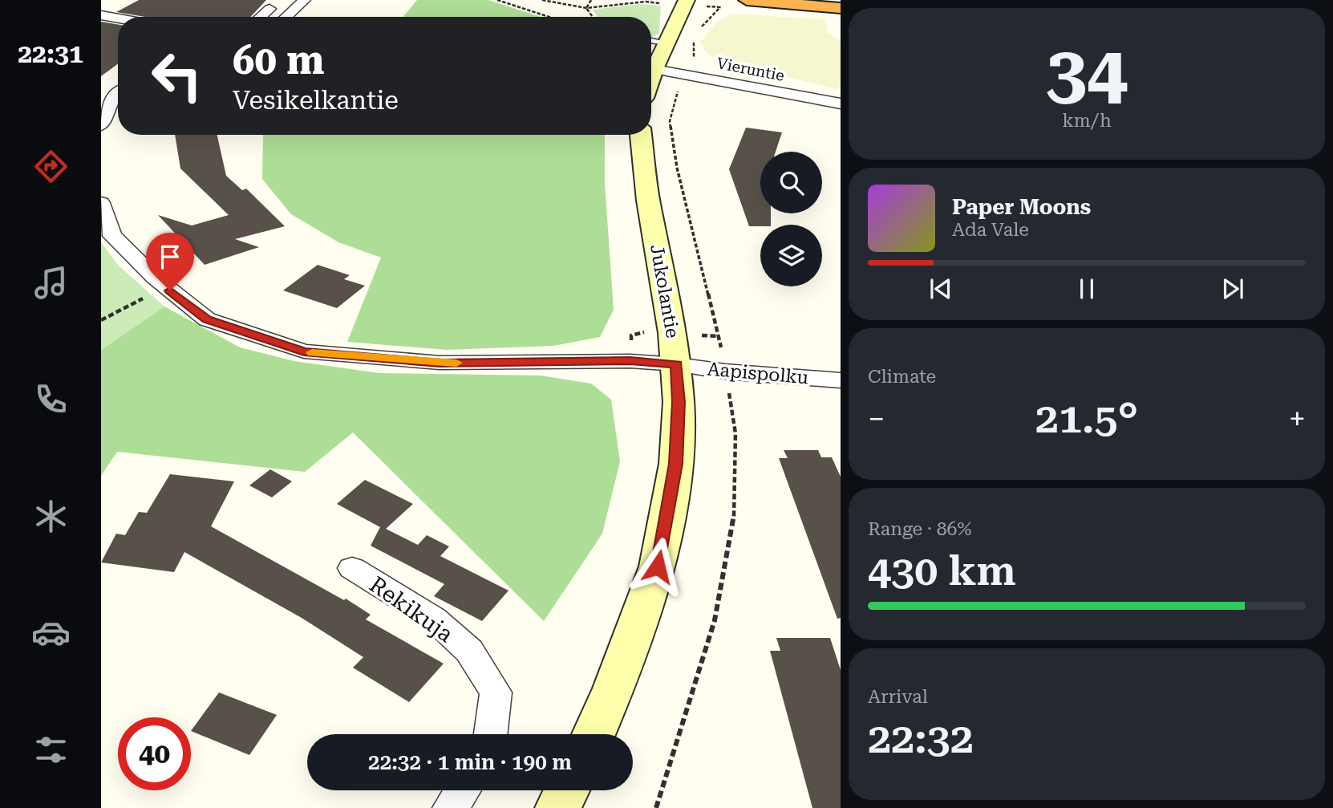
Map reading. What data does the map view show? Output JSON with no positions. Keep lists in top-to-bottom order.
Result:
{
  "streets": {
    "street": [
      "Vieruntie",
      "Jukolantie",
      "Aapispolku",
      "Rekikuja"
    ]
  },
  "crossings": [
    ["Jukolantie", "Aapispolku"]
  ],
  "page": {
    "tabs": "22:31",
    "tile": [
      ["34", "km/h"],
      "Climate",
      ["Range · 86%", "430 km"],
      ["Arrival", "22:32"]
    ],
    "turn": ["60 m", "Vesikelkantie"],
    "song": ["Paper Moons", "Ada Vale"],
    "heat": ["−", "21.5°", "+"],
    "limit": "40",
    "trip": "22:32 · 1 min · 190 m"
  }
}
